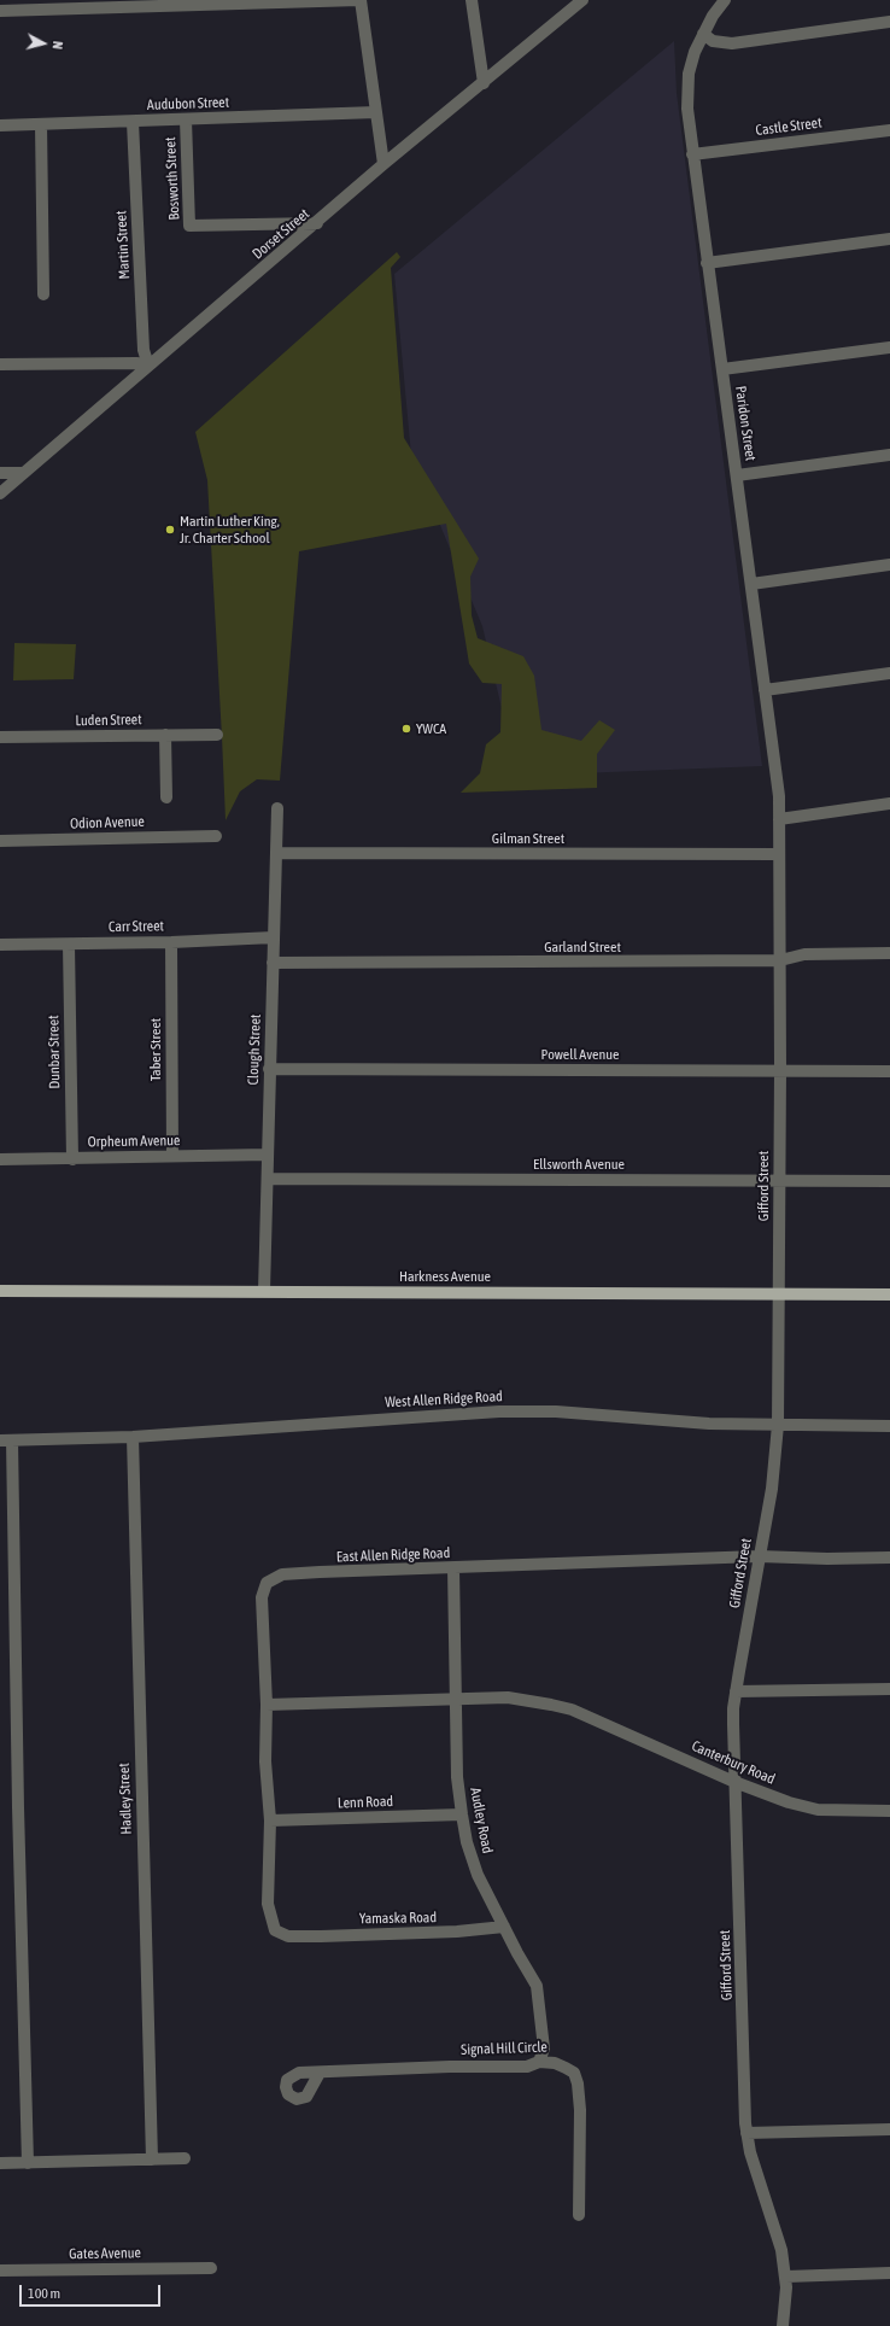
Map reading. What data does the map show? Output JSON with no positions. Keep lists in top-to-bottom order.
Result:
{
  "streets": {
    "main road": ["Harkness Avenue"],
    "street": [
      "Audubon Street",
      "Castle Street",
      "Bosworth Street",
      "Dorset Street",
      "Martin Street",
      "Paridon Street",
      "Luden Street",
      "Odion Avenue",
      "Gilman Street",
      "Carr Street",
      "Garland Street",
      "Taber Street",
      "Clough Street",
      "Dunbar Street",
      "Powell Avenue",
      "Orpheum Avenue",
      "Ellsworth Avenue",
      "Gifford Street",
      "West Allen Ridge Road",
      "East Allen Ridge Road",
      "Canterbury Road",
      "Hadley Street",
      "Lenn Road",
      "Audley Road",
      "Yamaska Road",
      "Signal Hill Circle",
      "Gates Avenue"
    ]
  },
  "crossings": [
    ["Audubon Street", "Bosworth Street"],
    ["Audubon Street", "Martin Street"],
    ["Castle Street", "Paridon Street"],
    ["Bosworth Street", "Dorset Street"],
    ["Dorset Street", "Martin Street"],
    ["Paridon Street", "Gifford Street"],
    ["Gilman Street", "Clough Street"],
    ["Gilman Street", "Gifford Street"],
    ["Carr Street", "Taber Street"],
    ["Carr Street", "Clough Street"],
    ["Carr Street", "Dunbar Street"],
    ["Garland Street", "Clough Street"],
    ["Garland Street", "Gifford Street"],
    ["Taber Street", "Orpheum Avenue"],
    ["Clough Street", "Powell Avenue"],
    ["Clough Street", "Orpheum Avenue"],
    ["Clough Street", "Ellsworth Avenue"],
    ["Clough Street", "Harkness Avenue"],
    ["Dunbar Street", "Orpheum Avenue"],
    ["Powell Avenue", "Gifford Street"],
    ["Ellsworth Avenue", "Gifford Street"],
    ["Gifford Street", "Harkness Avenue"],
    ["Gifford Street", "West Allen Ridge Road"],
    ["Gifford Street", "East Allen Ridge Road"],
    ["Gifford Street", "Canterbury Road"],
    ["West Allen Ridge Road", "Hadley Street"],
    ["East Allen Ridge Road", "Canterbury Road"],
    ["East Allen Ridge Road", "Lenn Road"],
    ["East Allen Ridge Road", "Audley Road"],
    ["East Allen Ridge Road", "Yamaska Road"],
    ["Canterbury Road", "Audley Road"],
    ["Lenn Road", "Audley Road"],
    ["Audley Road", "Yamaska Road"],
    ["Audley Road", "Signal Hill Circle"]
  ],
  "places": ["Martin Luther King, Jr. Charter School", "YWCA"],
  "scale_bar": "100 m",
  "north": "right"
}
